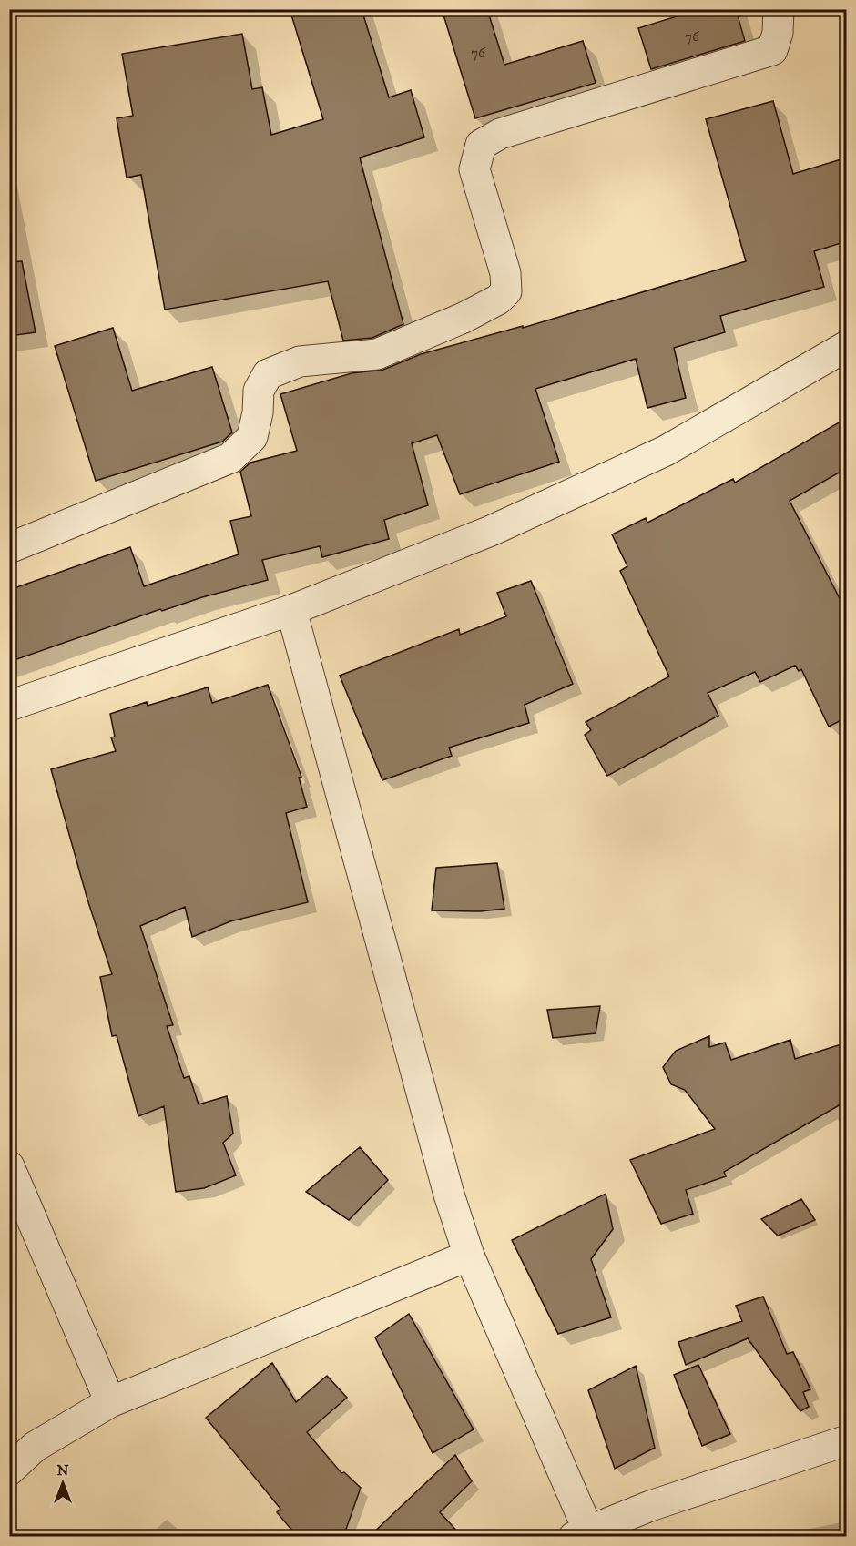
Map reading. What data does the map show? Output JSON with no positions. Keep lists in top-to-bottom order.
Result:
{
  "house_numbers": ["76", "76"],
  "north": "top"
}
